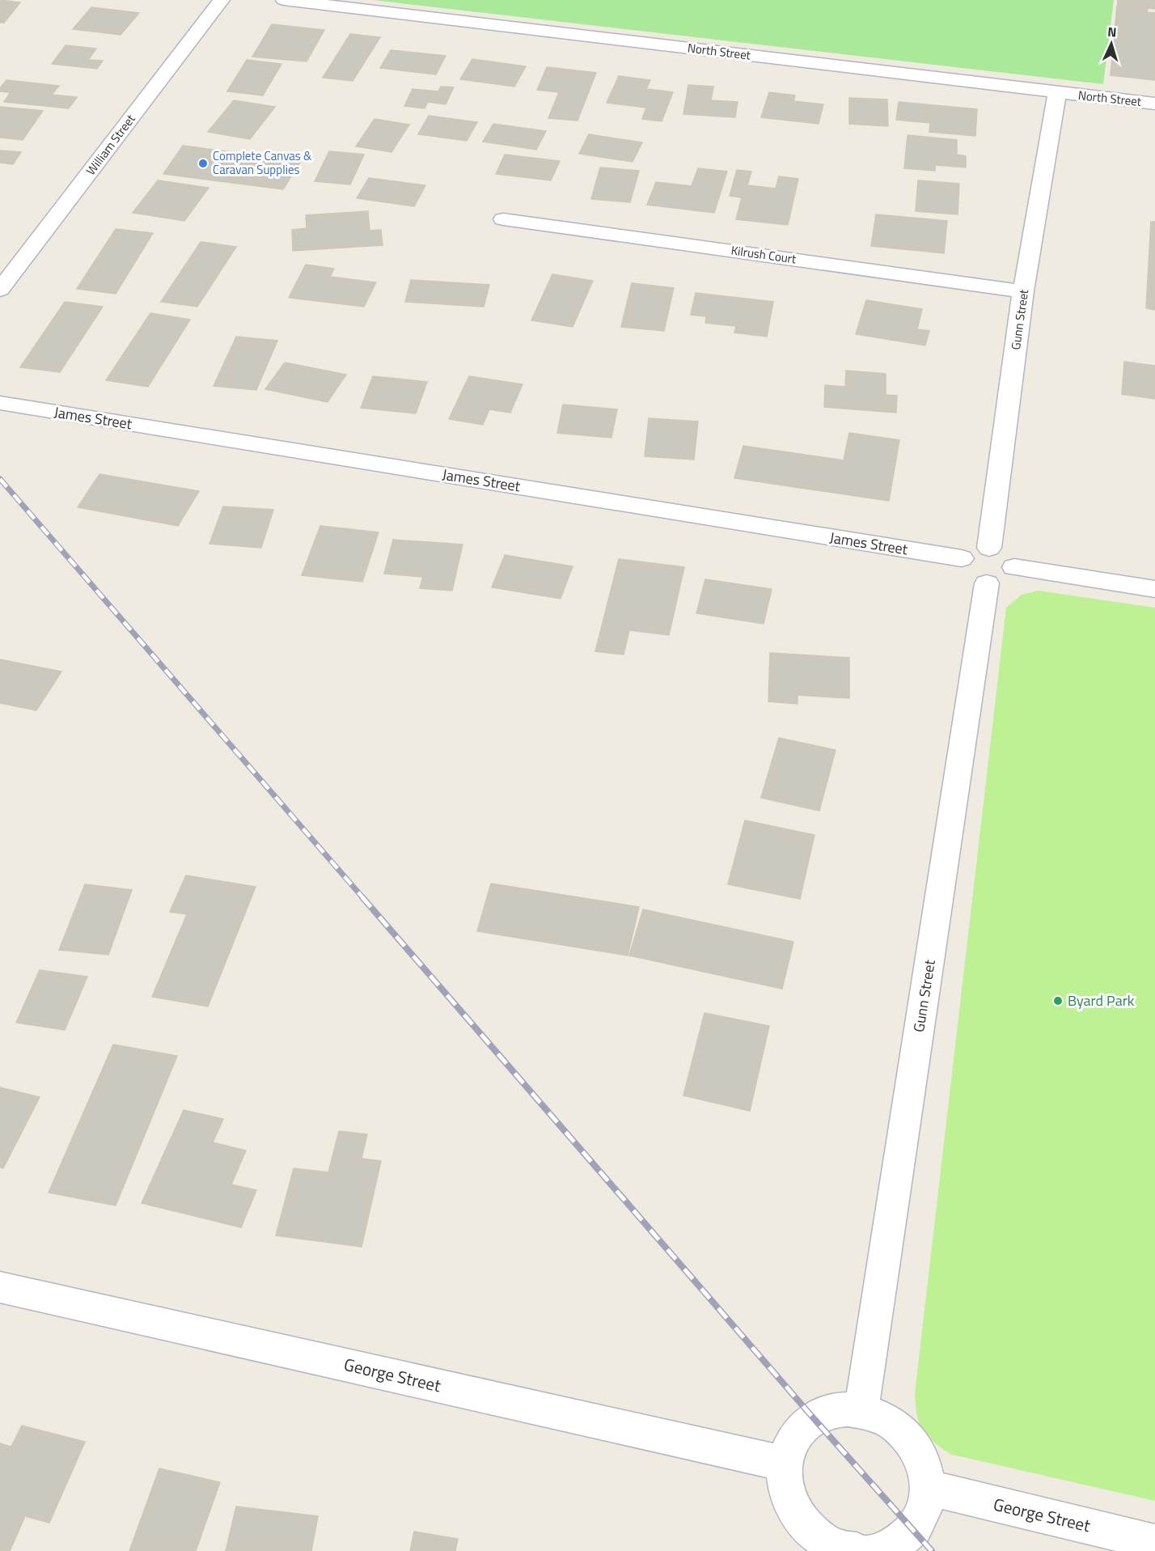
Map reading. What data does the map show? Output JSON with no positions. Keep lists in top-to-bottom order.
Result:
{
  "streets": {
    "street": [
      "North Street",
      "William Street",
      "Kilrush Court",
      "Gunn Street",
      "James Street",
      "George Street"
    ]
  },
  "crossings": [
    ["North Street", "Gunn Street"],
    ["Kilrush Court", "Gunn Street"],
    ["Gunn Street", "James Street"]
  ],
  "places": ["Complete Canvas & Caravan Supplies", "Byard Park"],
  "north": "top"
}
